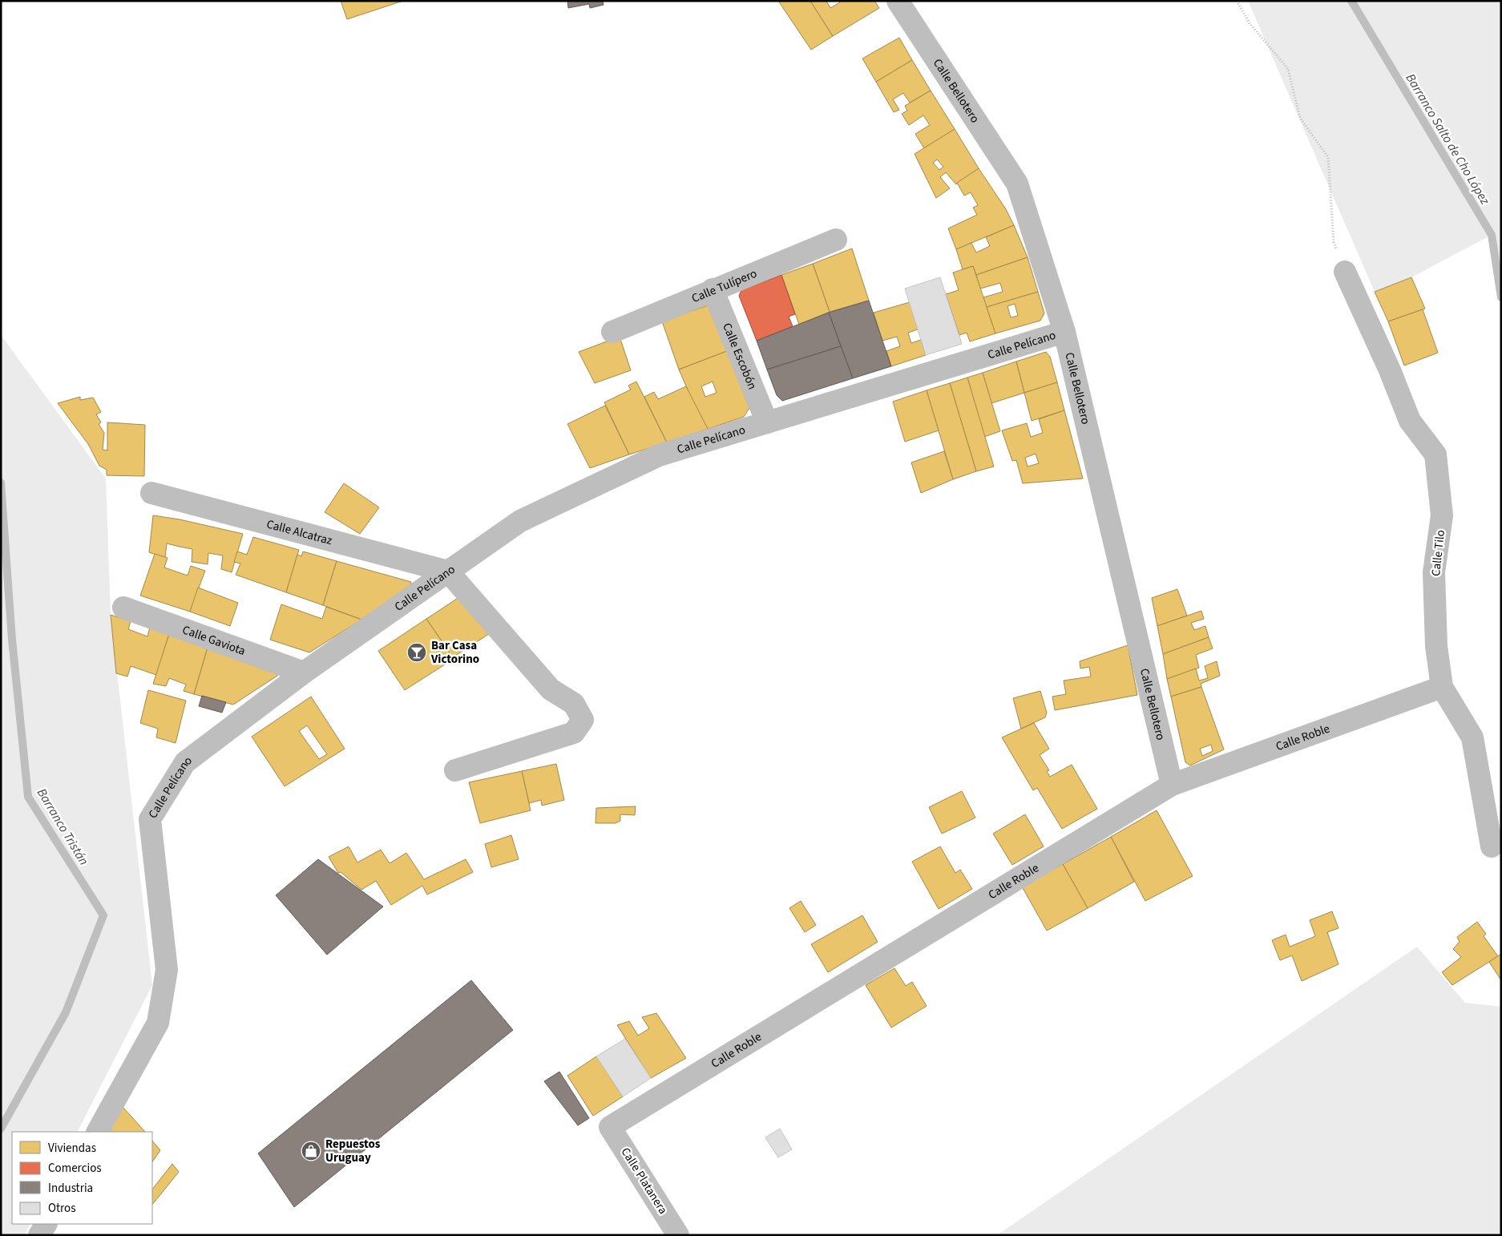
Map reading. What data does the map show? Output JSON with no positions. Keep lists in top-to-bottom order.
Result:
{
  "streets": {
    "street": [
      "Calle Bellotero",
      "Calle Tulípero",
      "Calle Pelícano",
      "Calle Escobón",
      "Calle Alcatraz",
      "Calle Tilo",
      "Calle Gaviota",
      "Calle Roble",
      "Calle Platanera"
    ]
  },
  "crossings": [
    ["Calle Bellotero", "Calle Pelícano"],
    ["Calle Bellotero", "Calle Roble"],
    ["Calle Tulípero", "Calle Escobón"],
    ["Calle Pelícano", "Calle Escobón"],
    ["Calle Pelícano", "Calle Alcatraz"],
    ["Calle Pelícano", "Calle Gaviota"],
    ["Calle Tilo", "Calle Roble"],
    ["Calle Roble", "Calle Platanera"]
  ],
  "water": ["Barranco Salto de Cho López", "Barranco Tristán"],
  "places": {
    "bar": ["Bar Casa Victorino"],
    "shop": ["Repuestos Uruguay"]
  },
  "legend": [
    "Viviendas",
    "Comercios",
    "Industria",
    "Otros"
  ]
}
